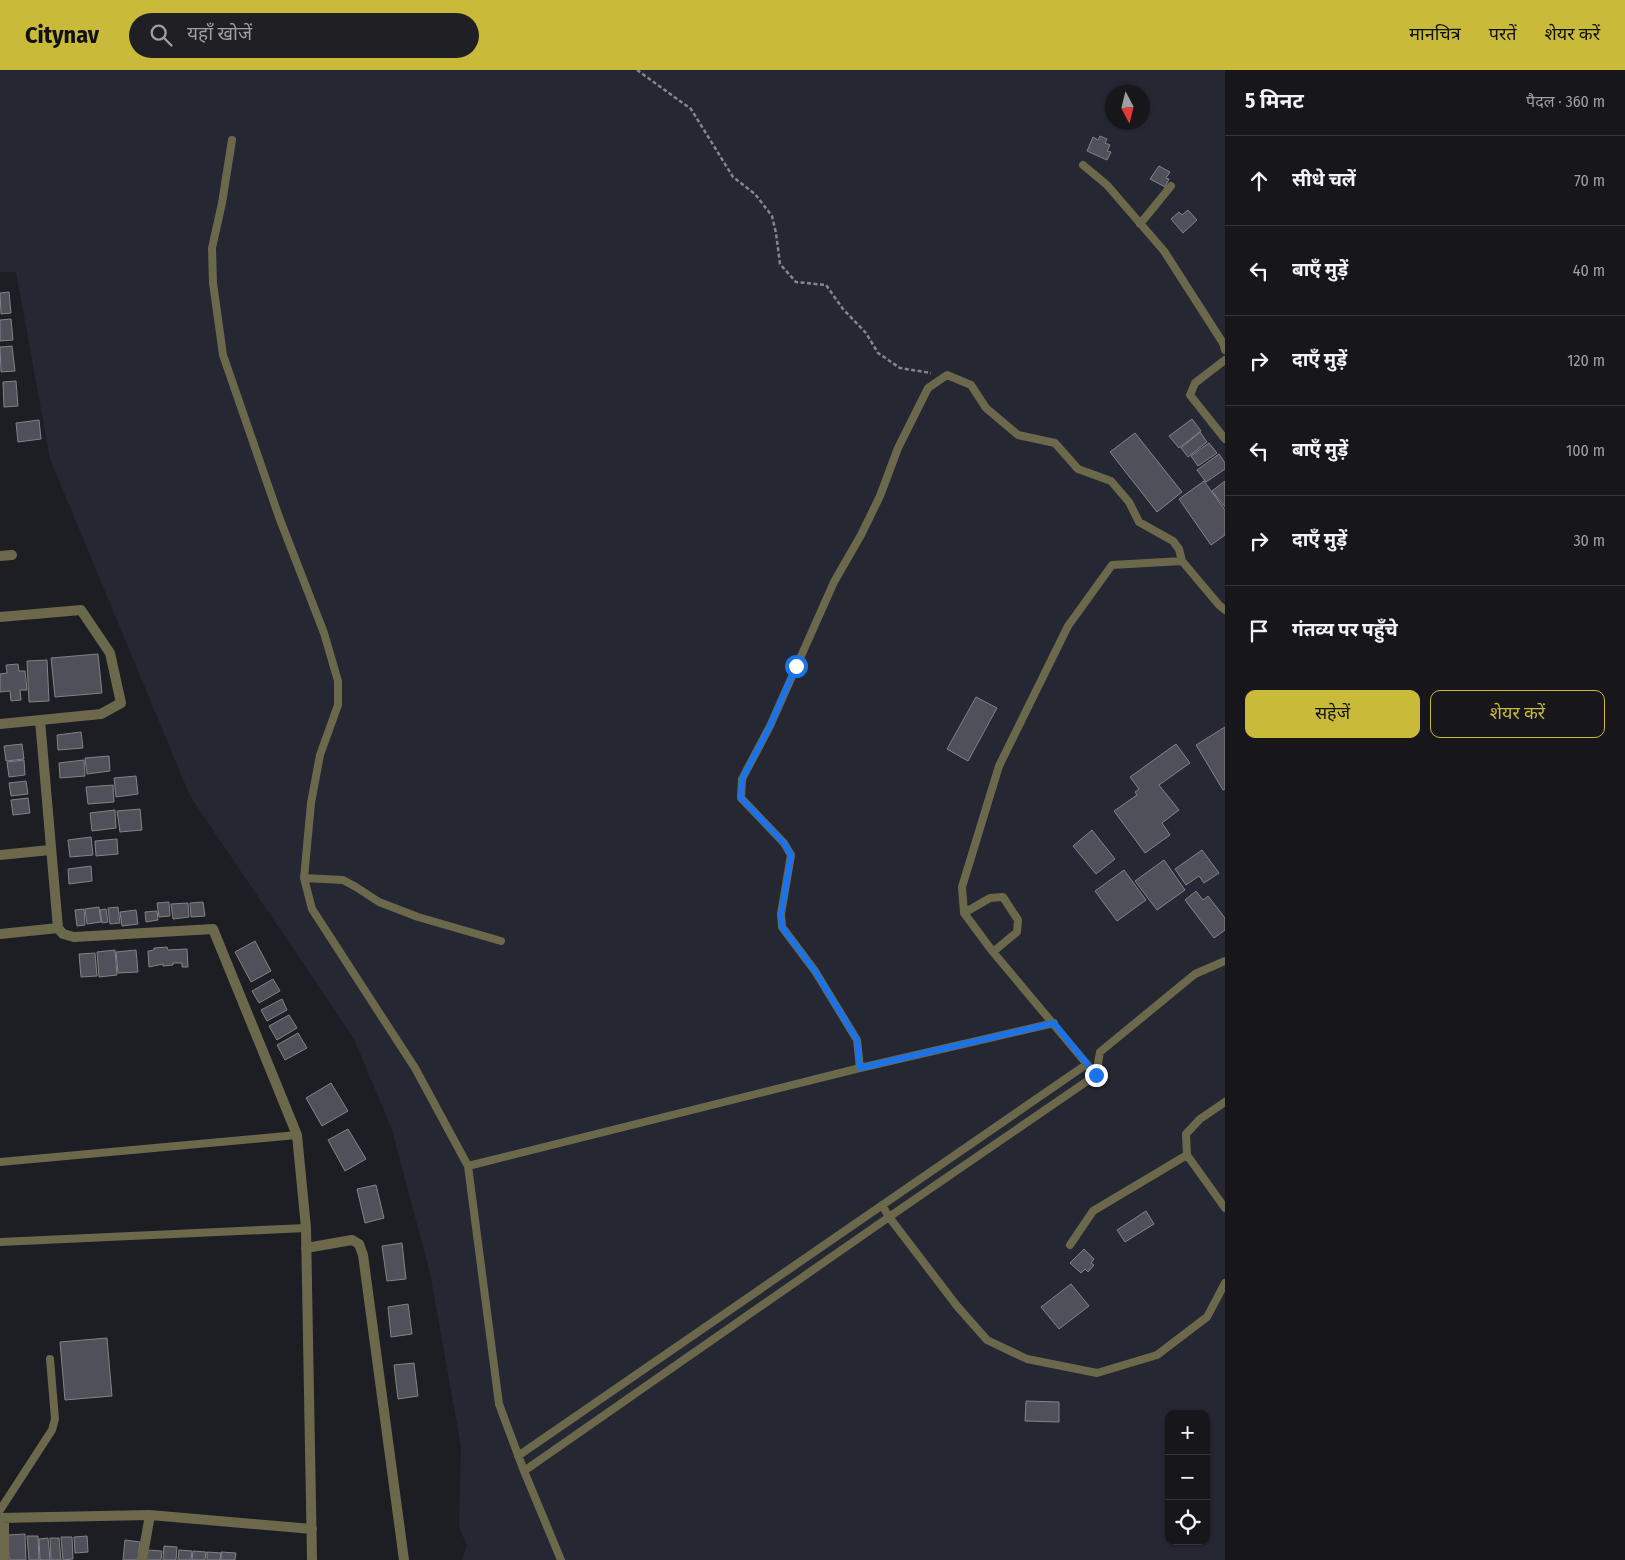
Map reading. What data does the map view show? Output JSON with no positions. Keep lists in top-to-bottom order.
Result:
{
  "north": "bottom",
  "page": {
    "header": "Citynav",
    "search": "यहाँ खोजें",
    "nav": ["मानचित्र", "परतें", "शेयर करें"],
    "heading": ["5 मिनट", "पैदल · 360 m"],
    "list": [
      ["सीधे चलें", "70 m"],
      ["बाएँ मुड़ें", "40 m"],
      ["दाएँ मुड़ें", "120 m"],
      ["बाएँ मुड़ें", "100 m"],
      ["दाएँ मुड़ें", "30 m"],
      "गंतव्य पर पहुँचे"
    ],
    "buttons": ["सहेजें", "शेयर करें"],
    "map_buttons": ["+", "−"]
  }
}
